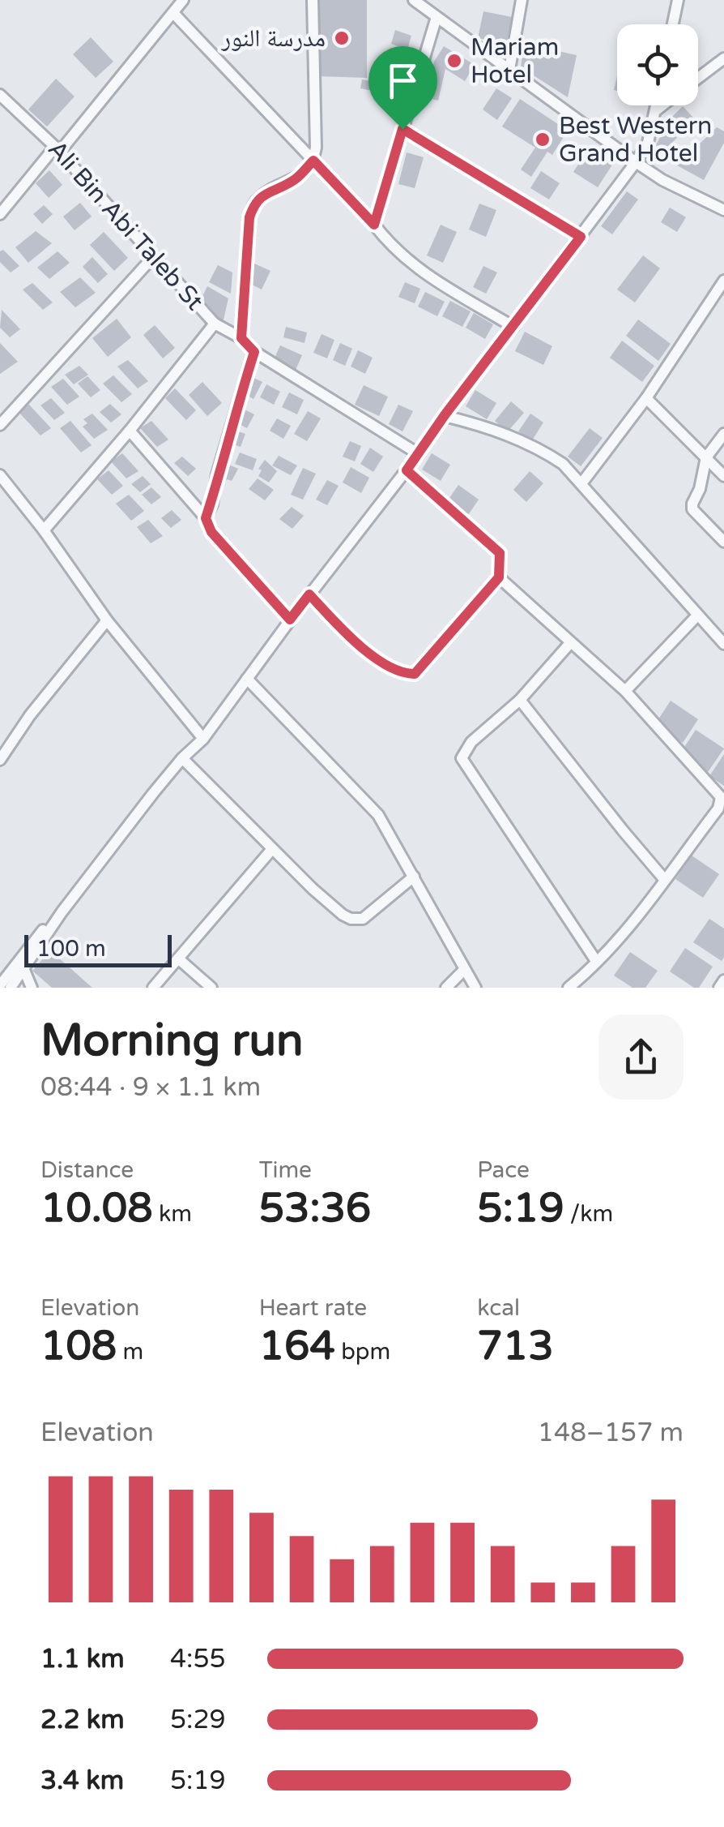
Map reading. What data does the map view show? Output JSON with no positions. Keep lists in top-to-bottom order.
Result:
{
  "streets": {
    "street": ["Ali Bin Abi Taleb St"]
  },
  "places": ["مدرسة النور", "Mariam Hotel", "Best Western Grand Hotel"],
  "scale_bar": "100 m",
  "page": {
    "scale": "100 m",
    "heading": ["Morning run", "08:44 · 9 × 1.1 km"],
    "stats": [
      ["Distance", "10.08 km"],
      ["Time", "53:36"],
      ["Pace", "5:19 /km"],
      ["Elevation", "108 m"],
      ["Heart rate", "164 bpm"],
      ["kcal", "713"]
    ],
    "chart": ["Elevation", "148–157 m"],
    "list": [
      {
        "name": "1.1 km",
        "note": "4:55"
      },
      {
        "name": "2.2 km",
        "note": "5:29"
      },
      {
        "name": "3.4 km",
        "note": "5:19"
      }
    ]
  }
}
